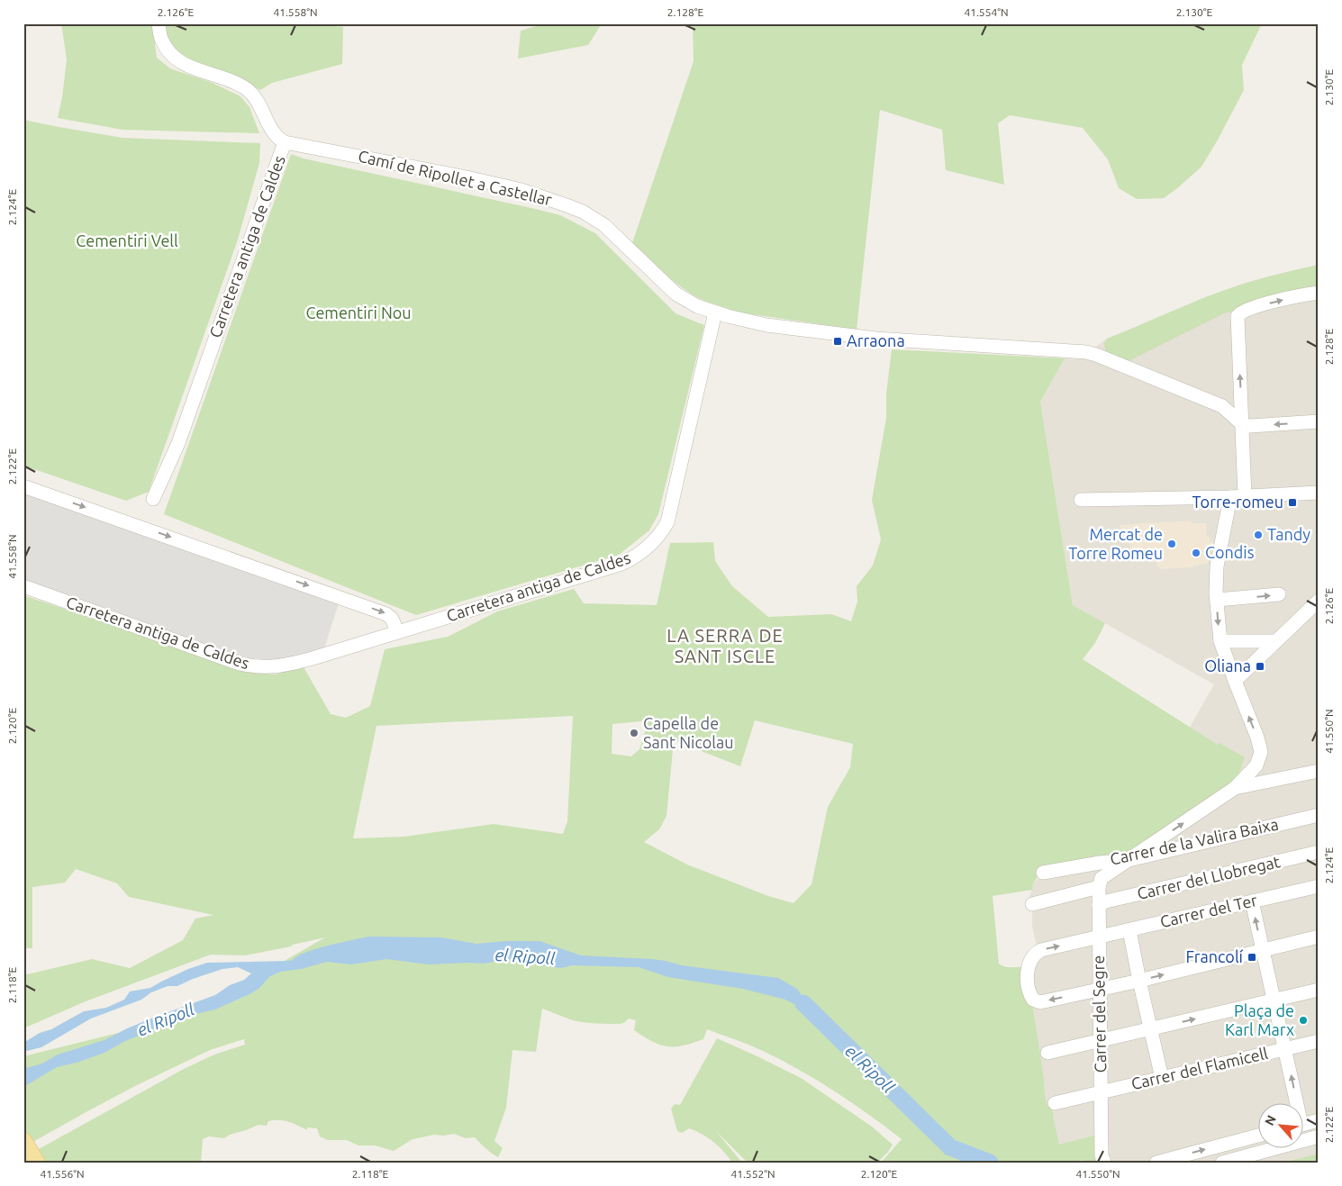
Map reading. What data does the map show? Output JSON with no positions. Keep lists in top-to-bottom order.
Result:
{
  "streets": {
    "street": [
      "Camí de Ripollet a Castellar",
      "Carretera antiga de Caldes",
      "Carrer de la Valira Baixa",
      "Carrer del Llobregat",
      "Carrer del Ter",
      "Carrer del Segre",
      "Carrer del Flamicell"
    ]
  },
  "crossings": [
    ["Camí de Ripollet a Castellar", "Carretera antiga de Caldes"],
    ["Carrer del Llobregat", "Carrer del Segre"],
    ["Carrer del Ter", "Carrer del Segre"],
    ["Carrer del Segre", "Carrer del Flamicell"]
  ],
  "districts": ["LA SERRA DE SANT ISCLE"],
  "water": ["el Ripoll"],
  "parks": ["Cementiri Vell", "Cementiri Nou"],
  "places": {
    "transit": [
      "Arraona",
      "Torre-romeu",
      "Oliana",
      "Francolí"
    ],
    "other": [
      "Tandy",
      "Mercat de Torre Romeu",
      "Condis",
      "Capella de Sant Nicolau",
      "Plaça de Karl Marx"
    ]
  },
  "north": "top left",
  "coordinates": [
    "2.126°E",
    "41.558°N",
    "2.128°E",
    "41.554°N",
    "2.130°E",
    "2.124°E",
    "2.122°E",
    "2.120°E",
    "41.550°N",
    "2.118°E",
    "41.556°N",
    "41.552°N"
  ]
}
